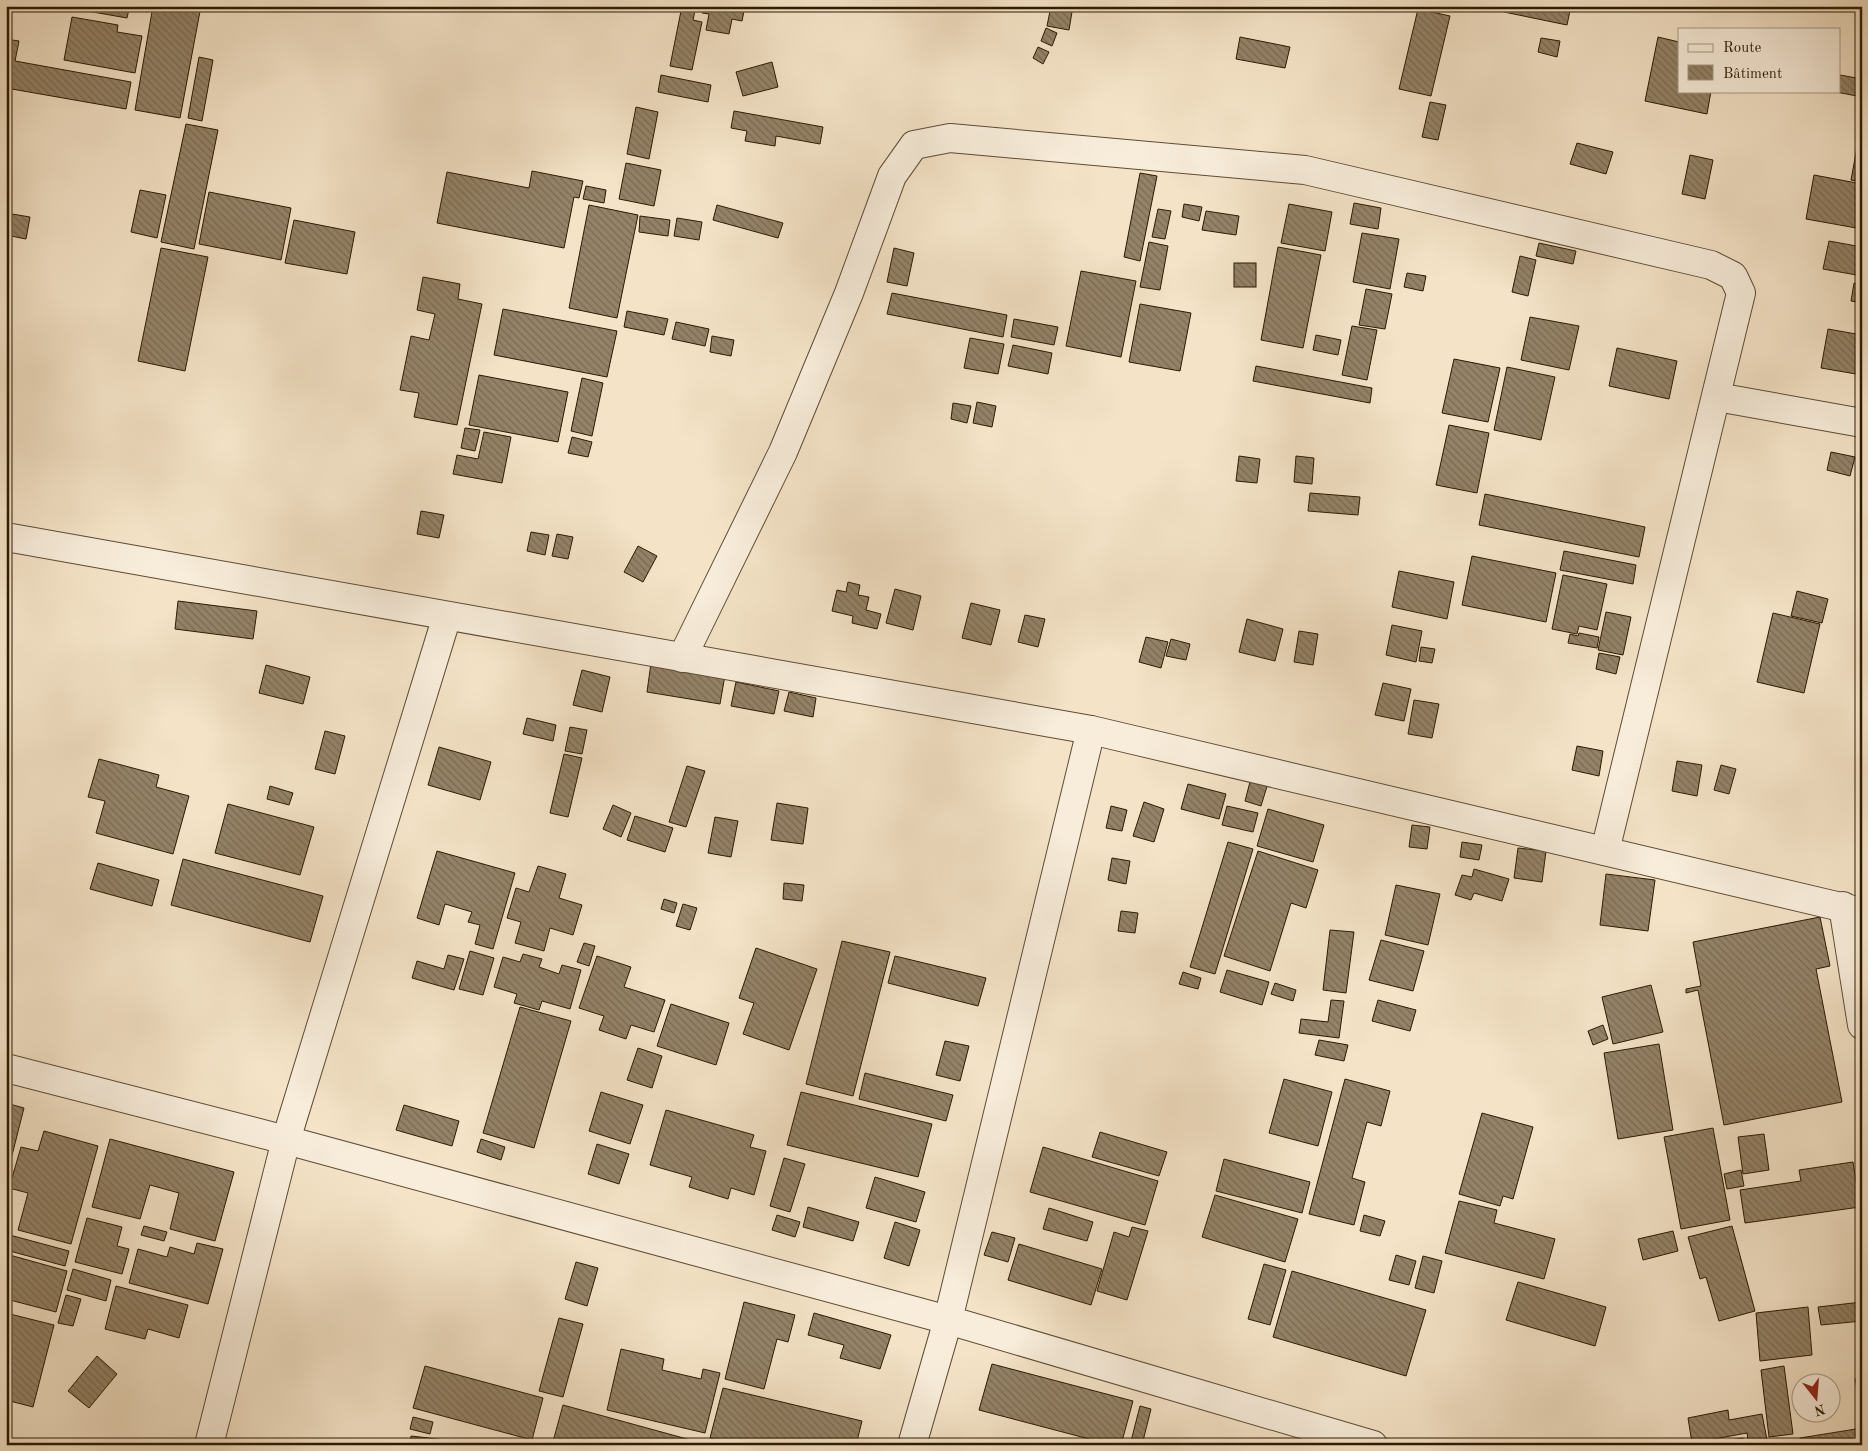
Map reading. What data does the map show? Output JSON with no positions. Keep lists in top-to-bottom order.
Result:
{
  "legend": ["Route", "Bâtiment"],
  "north": "bottom"
}
